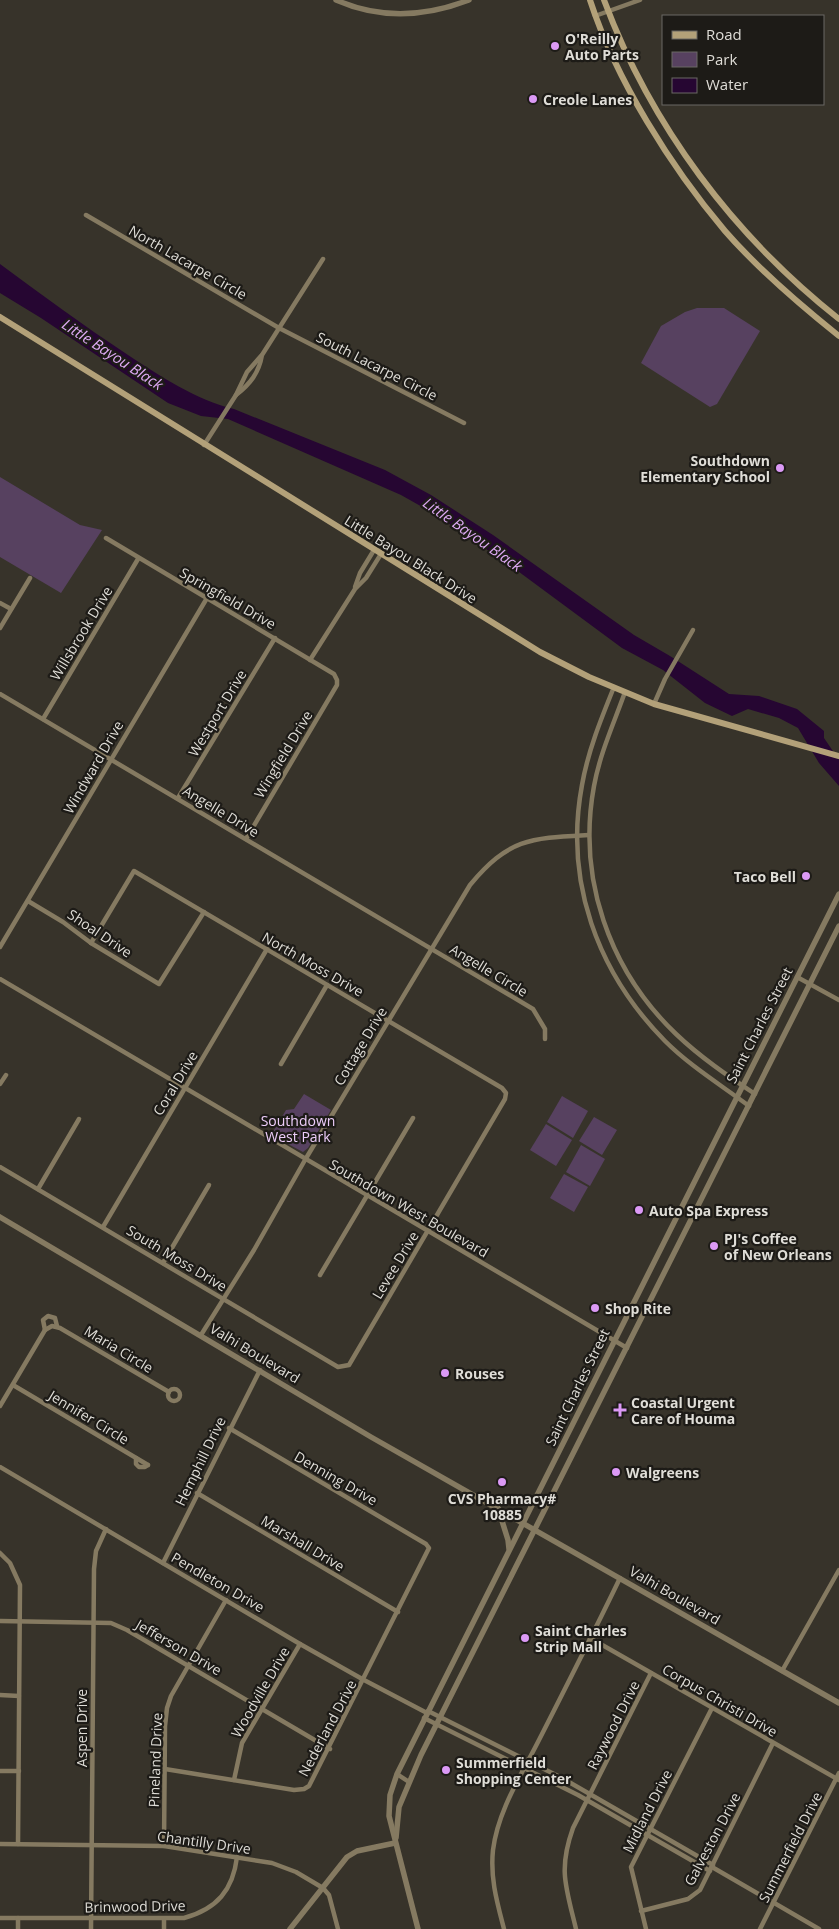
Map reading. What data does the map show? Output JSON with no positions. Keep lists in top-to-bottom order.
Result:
{
  "streets": {
    "main road": ["Little Bayou Black Drive"],
    "street": [
      "North Lacarpe Circle",
      "South Lacarpe Circle",
      "Springfield Drive",
      "Willsbrook Drive",
      "Westport Drive",
      "Wingfield Drive",
      "Windward Drive",
      "Angelle Drive",
      "Shoal Drive",
      "North Moss Drive",
      "Angelle Circle",
      "Saint Charles Street",
      "Cottage Drive",
      "Coral Drive",
      "Southdown West Boulevard",
      "South Moss Drive",
      "Levee Drive",
      "Maria Circle",
      "Valhi Boulevard",
      "Jennifer Circle",
      "Hemphill Drive",
      "Denning Drive",
      "Marshall Drive",
      "Pendleton Drive",
      "Jefferson Drive",
      "Woodville Drive",
      "Corpus Christi Drive",
      "Raywood Drive",
      "Aspen Drive",
      "Nederland Drive",
      "Pineland Drive",
      "Midland Drive",
      "Galveston Drive",
      "Chantilly Drive",
      "Summerfield Drive",
      "Brinwood Drive"
    ]
  },
  "crossings": [
    ["North Lacarpe Circle", "South Lacarpe Circle"],
    ["Springfield Drive", "Willsbrook Drive"],
    ["Springfield Drive", "Westport Drive"],
    ["Springfield Drive", "Wingfield Drive"],
    ["Springfield Drive", "Windward Drive"],
    ["Willsbrook Drive", "Angelle Drive"],
    ["Westport Drive", "Angelle Drive"],
    ["Wingfield Drive", "Angelle Drive"],
    ["Windward Drive", "Angelle Drive"],
    ["Windward Drive", "Shoal Drive"],
    ["Angelle Drive", "Angelle Circle"],
    ["Angelle Drive", "Cottage Drive"],
    ["Shoal Drive", "North Moss Drive"],
    ["North Moss Drive", "Cottage Drive"],
    ["North Moss Drive", "Coral Drive"],
    ["North Moss Drive", "Levee Drive"],
    ["Angelle Circle", "Cottage Drive"],
    ["Saint Charles Street", "Southdown West Boulevard"],
    ["Saint Charles Street", "Valhi Boulevard"],
    ["Saint Charles Street", "Pendleton Drive"],
    ["Cottage Drive", "Southdown West Boulevard"],
    ["Cottage Drive", "South Moss Drive"],
    ["Cottage Drive", "Valhi Boulevard"],
    ["Coral Drive", "Southdown West Boulevard"],
    ["Coral Drive", "South Moss Drive"],
    ["Southdown West Boulevard", "Levee Drive"],
    ["South Moss Drive", "Levee Drive"],
    ["Valhi Boulevard", "Hemphill Drive"],
    ["Hemphill Drive", "Denning Drive"],
    ["Hemphill Drive", "Marshall Drive"],
    ["Hemphill Drive", "Pendleton Drive"],
    ["Denning Drive", "Nederland Drive"],
    ["Marshall Drive", "Nederland Drive"],
    ["Pendleton Drive", "Woodville Drive"],
    ["Pendleton Drive", "Aspen Drive"],
    ["Pendleton Drive", "Nederland Drive"],
    ["Pendleton Drive", "Pineland Drive"],
    ["Jefferson Drive", "Woodville Drive"],
    ["Jefferson Drive", "Aspen Drive"],
    ["Jefferson Drive", "Nederland Drive"],
    ["Jefferson Drive", "Pineland Drive"],
    ["Woodville Drive", "Nederland Drive"],
    ["Corpus Christi Drive", "Raywood Drive"],
    ["Corpus Christi Drive", "Midland Drive"],
    ["Corpus Christi Drive", "Galveston Drive"],
    ["Corpus Christi Drive", "Summerfield Drive"],
    ["Aspen Drive", "Chantilly Drive"],
    ["Aspen Drive", "Brinwood Drive"],
    ["Nederland Drive", "Pineland Drive"],
    ["Pineland Drive", "Chantilly Drive"],
    ["Midland Drive", "Galveston Drive"],
    ["Chantilly Drive", "Brinwood Drive"]
  ],
  "water": ["Little Bayou Black"],
  "parks": ["Southdown West Park"],
  "places": {
    "other": [
      "O'Reilly Auto Parts",
      "Creole Lanes",
      "Southdown Elementary School",
      "Taco Bell",
      "Auto Spa Express",
      "PJ's Coffee of New Orleans",
      "Shop Rite",
      "Rouses",
      "Walgreens",
      "CVS Pharmacy# 10885",
      "Saint Charles Strip Mall",
      "Summerfield Shopping Center"
    ],
    "health": ["Coastal Urgent Care of Houma"]
  },
  "legend": ["Road", "Park", "Water"]
}
